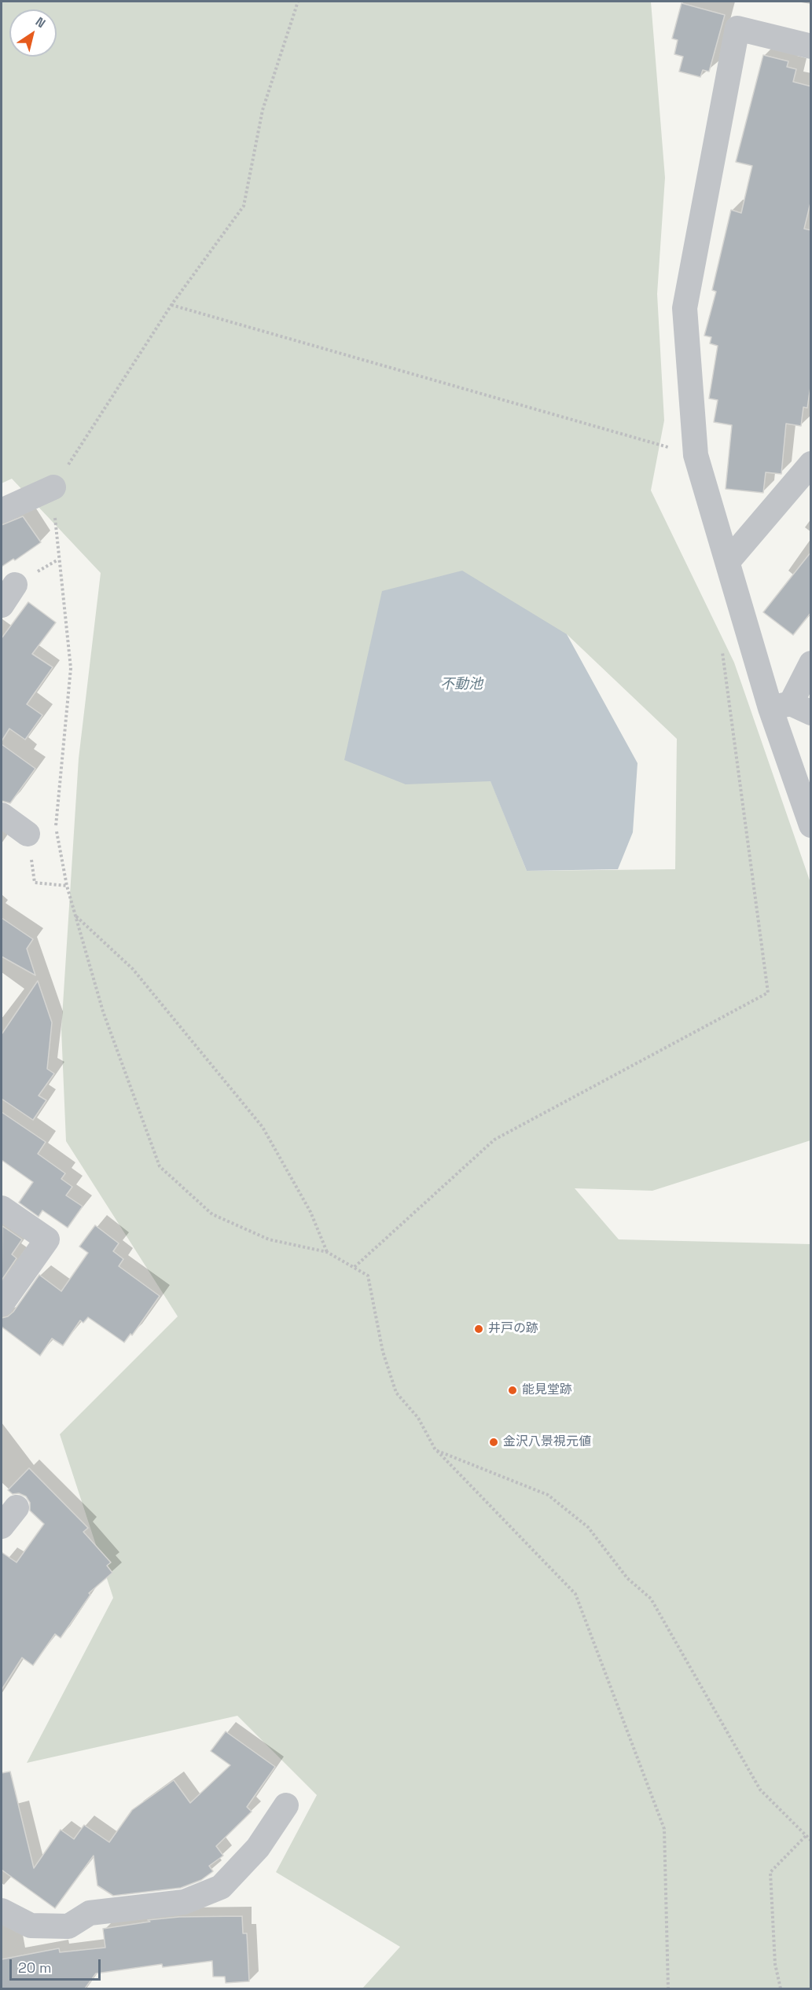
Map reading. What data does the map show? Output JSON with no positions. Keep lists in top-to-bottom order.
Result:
{
  "water": ["不動池"],
  "places": ["井戸の跡", "能見堂跡", "金沢八景視元値"],
  "scale_bar": "20 m",
  "north": "top right"
}
